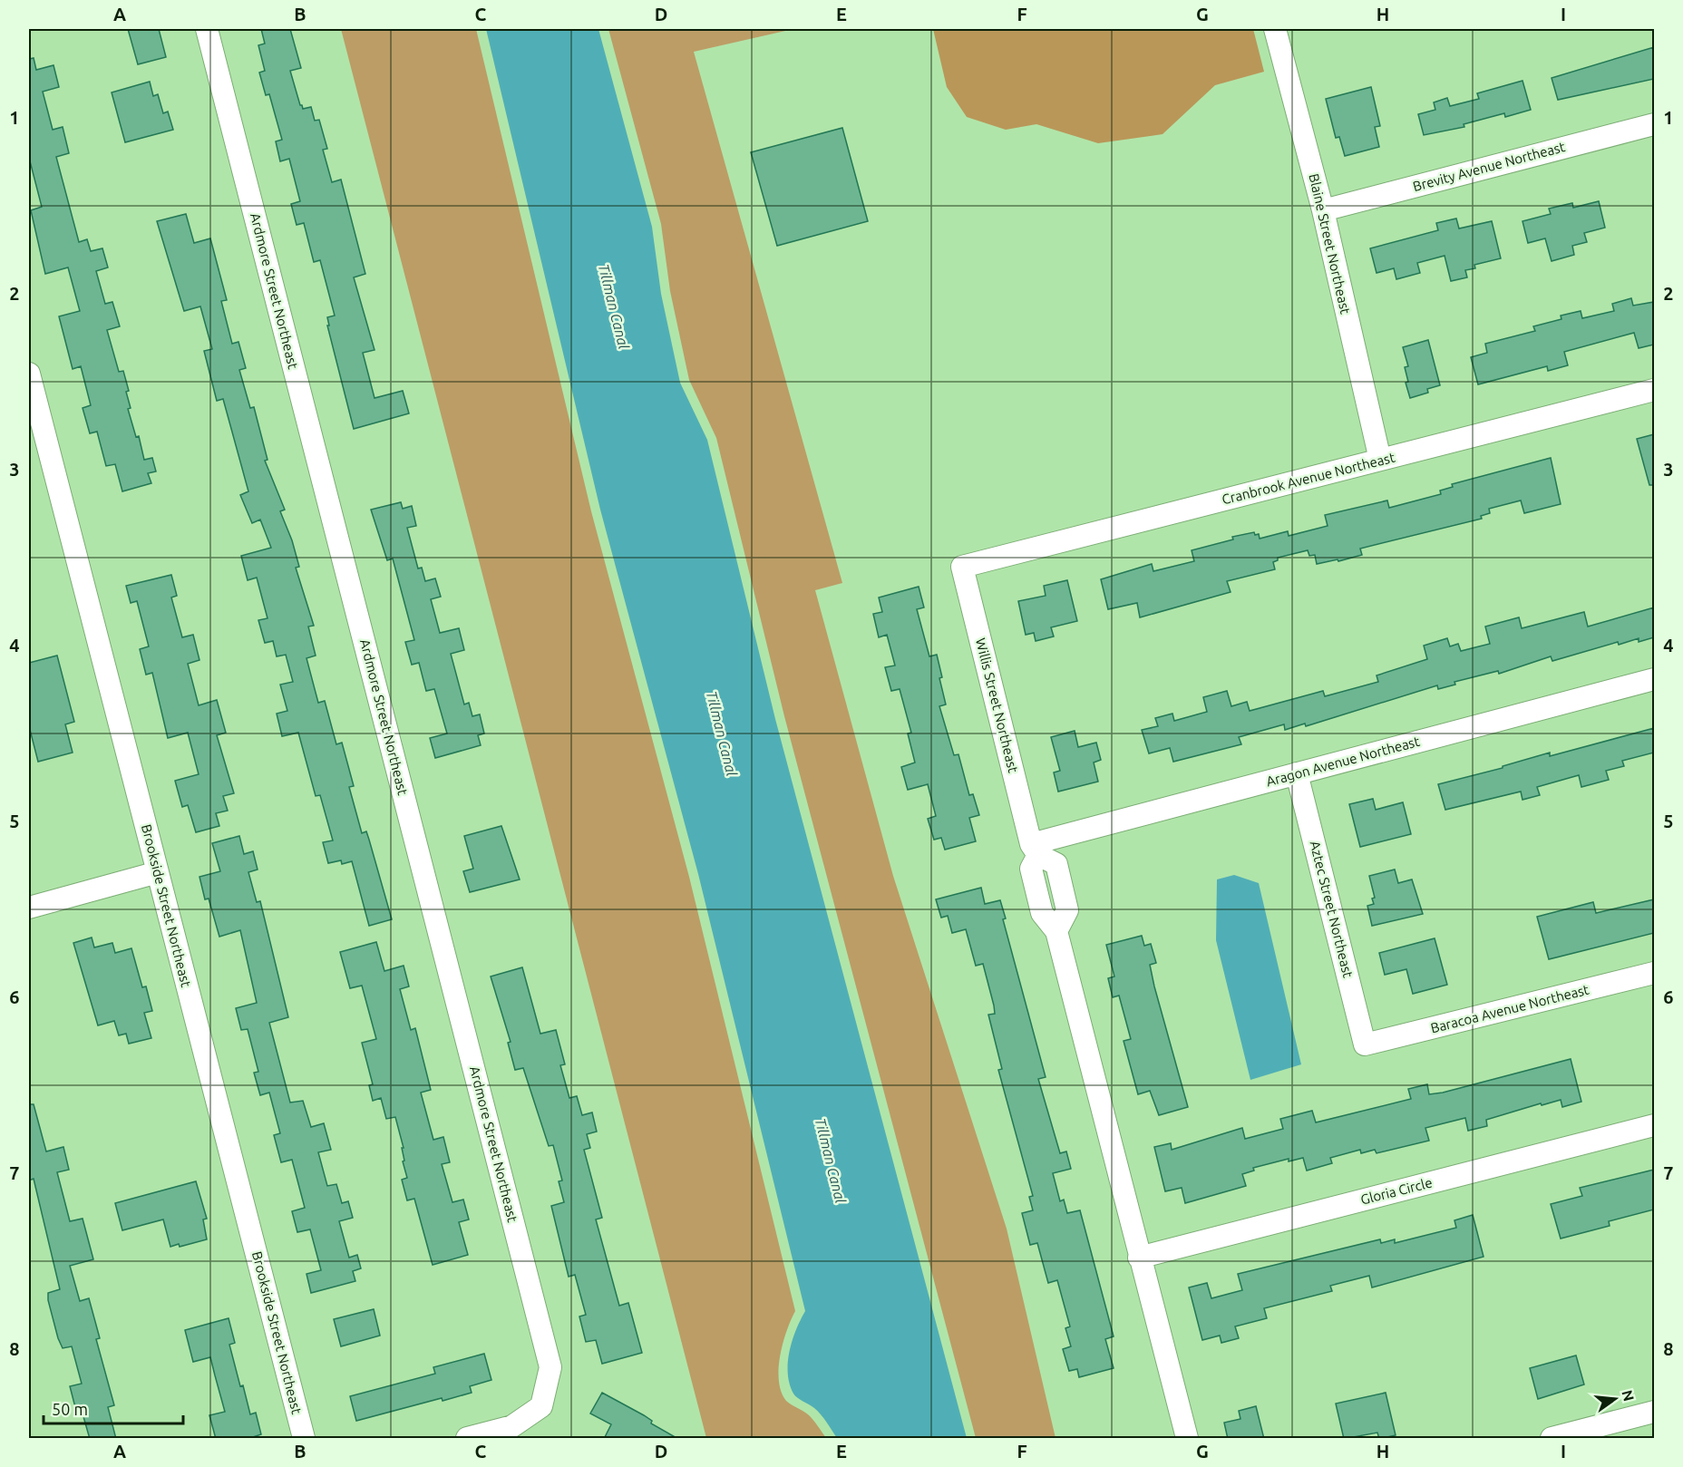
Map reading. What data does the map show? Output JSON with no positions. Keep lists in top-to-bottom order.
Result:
{
  "streets": {
    "street": [
      "Brevity Avenue Northeast",
      "Blaine Street Northeast",
      "Ardmore Street Northeast",
      "Cranbrook Avenue Northeast",
      "Willis Street Northeast",
      "Aragon Avenue Northeast",
      "Brookside Street Northeast",
      "Aztec Street Northeast",
      "Baracoa Avenue Northeast",
      "Gloria Circle"
    ]
  },
  "crossings": [
    ["Brevity Avenue Northeast", "Blaine Street Northeast"],
    ["Blaine Street Northeast", "Cranbrook Avenue Northeast"],
    ["Cranbrook Avenue Northeast", "Willis Street Northeast"],
    ["Willis Street Northeast", "Aragon Avenue Northeast"],
    ["Aragon Avenue Northeast", "Aztec Street Northeast"],
    ["Aztec Street Northeast", "Baracoa Avenue Northeast"]
  ],
  "water": ["Tillman Canal"],
  "scale_bar": "50 m",
  "north": "right",
  "grid": {
    "columns": [
      "A",
      "B",
      "C",
      "D",
      "E",
      "F",
      "G",
      "H",
      "I"
    ],
    "rows": [
      "1",
      "2",
      "3",
      "4",
      "5",
      "6",
      "7",
      "8"
    ]
  }
}
